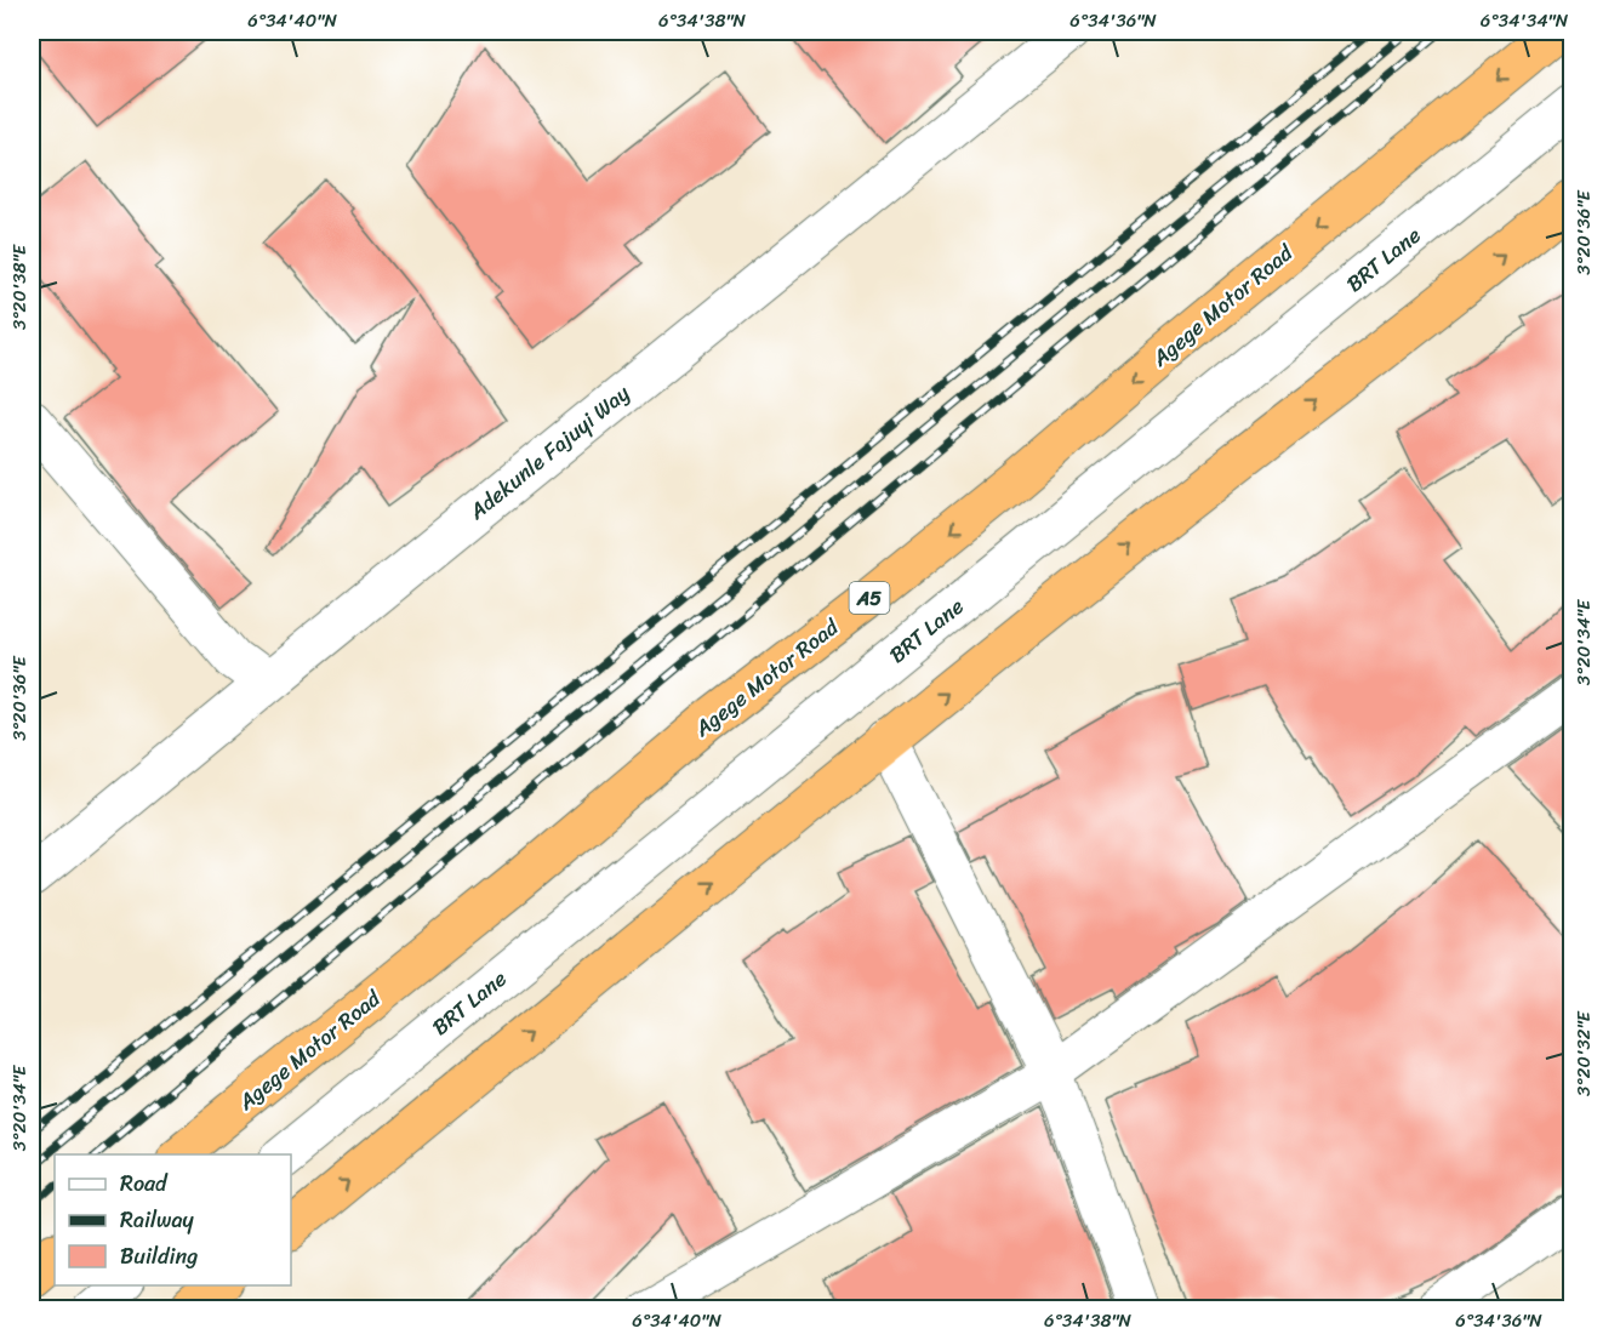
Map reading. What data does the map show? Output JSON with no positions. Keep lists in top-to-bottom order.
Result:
{
  "streets": {
    "highway": ["Agege Motor Road", "A5"],
    "street": ["BRT Lane", "Adekunle Fajuyi Way"]
  },
  "legend": ["Road", "Railway", "Building"],
  "coordinates": [
    "6°34'40\"N",
    "6°34'38\"N",
    "6°34'36\"N",
    "6°34'34\"N",
    "3°20'36\"E",
    "3°20'38\"E",
    "3°20'34\"E",
    "3°20'32\"E"
  ]
}
